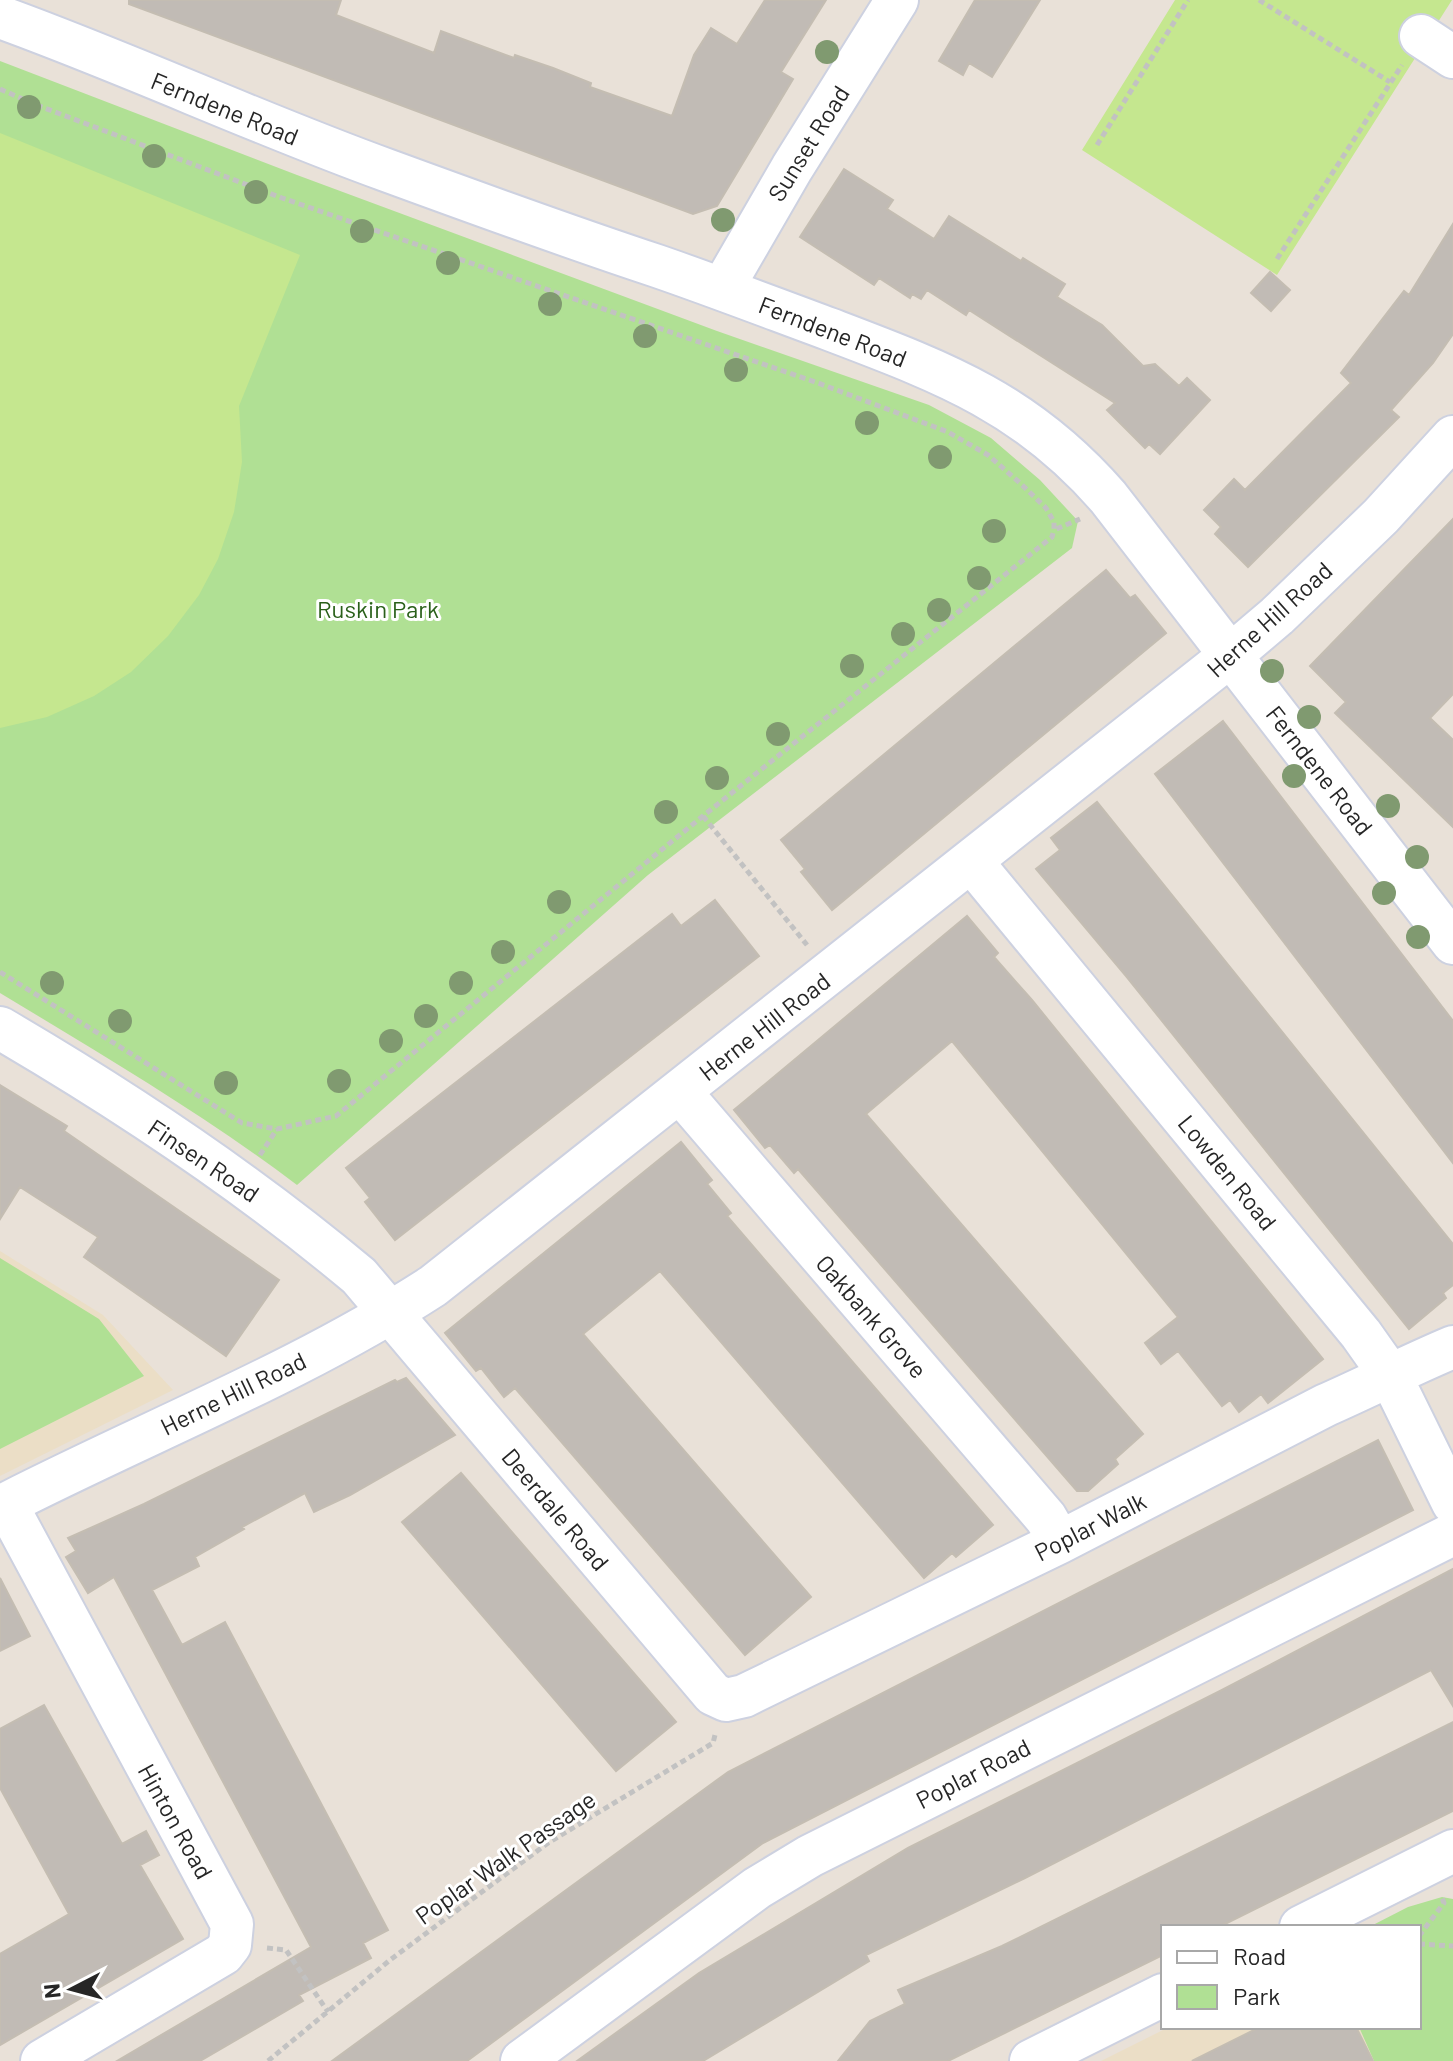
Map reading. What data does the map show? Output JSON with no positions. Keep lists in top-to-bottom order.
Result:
{
  "streets": {
    "street": [
      "Ferndene Road",
      "Sunset Road",
      "Herne Hill Road",
      "Finsen Road",
      "Lowden Road",
      "Oakbank Grove",
      "Deerdale Road",
      "Poplar Walk",
      "Poplar Road",
      "Hinton Road"
    ],
    "path": ["Poplar Walk Passage"]
  },
  "crossings": [
    ["Ferndene Road", "Sunset Road"],
    ["Ferndene Road", "Herne Hill Road"],
    ["Herne Hill Road", "Finsen Road"],
    ["Herne Hill Road", "Lowden Road"],
    ["Herne Hill Road", "Oakbank Grove"],
    ["Herne Hill Road", "Deerdale Road"],
    ["Herne Hill Road", "Hinton Road"],
    ["Finsen Road", "Deerdale Road"],
    ["Lowden Road", "Poplar Walk"],
    ["Oakbank Grove", "Poplar Walk"],
    ["Deerdale Road", "Poplar Walk"],
    ["Deerdale Road", "Poplar Walk Passage"],
    ["Poplar Walk", "Poplar Walk Passage"]
  ],
  "parks": ["Ruskin Park"],
  "legend": ["Road", "Park"],
  "north": "left"
}
